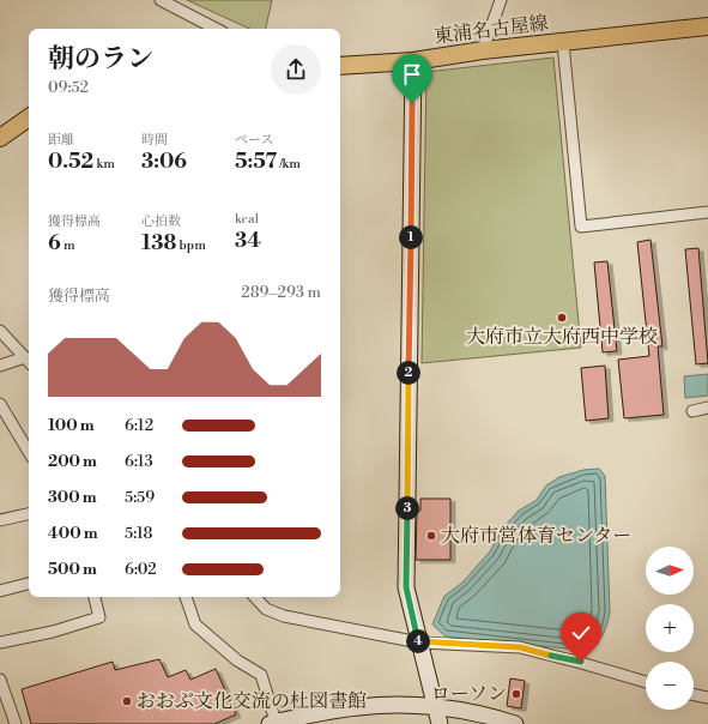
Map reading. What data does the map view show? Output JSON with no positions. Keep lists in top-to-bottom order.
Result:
{
  "streets": {
    "main road": ["東浦名古屋線"]
  },
  "places": [
    "大府市立大府西中学校",
    "大府市営体育センター",
    "ローソン",
    "おおぶ文化交流の杜図書館"
  ],
  "north": "right",
  "page": {
    "heading": ["朝のラン", "09:52"],
    "stats": [
      ["距離", "0.52 km"],
      ["時間", "3:06"],
      ["ペース", "5:57 /km"],
      ["獲得標高", "6 m"],
      ["心拍数", "138 bpm"],
      ["kcal", "34"]
    ],
    "pins": [
      "1",
      "2",
      "3",
      "4"
    ],
    "chart": ["獲得標高", "289–293 m"],
    "list": [
      {
        "name": "100 m",
        "note": "6:12"
      },
      {
        "name": "200 m",
        "note": "6:13"
      },
      {
        "name": "300 m",
        "note": "5:59"
      },
      {
        "name": "400 m",
        "note": "5:18"
      },
      {
        "name": "500 m",
        "note": "6:02"
      }
    ],
    "map_buttons": ["+", "−"]
  }
}
